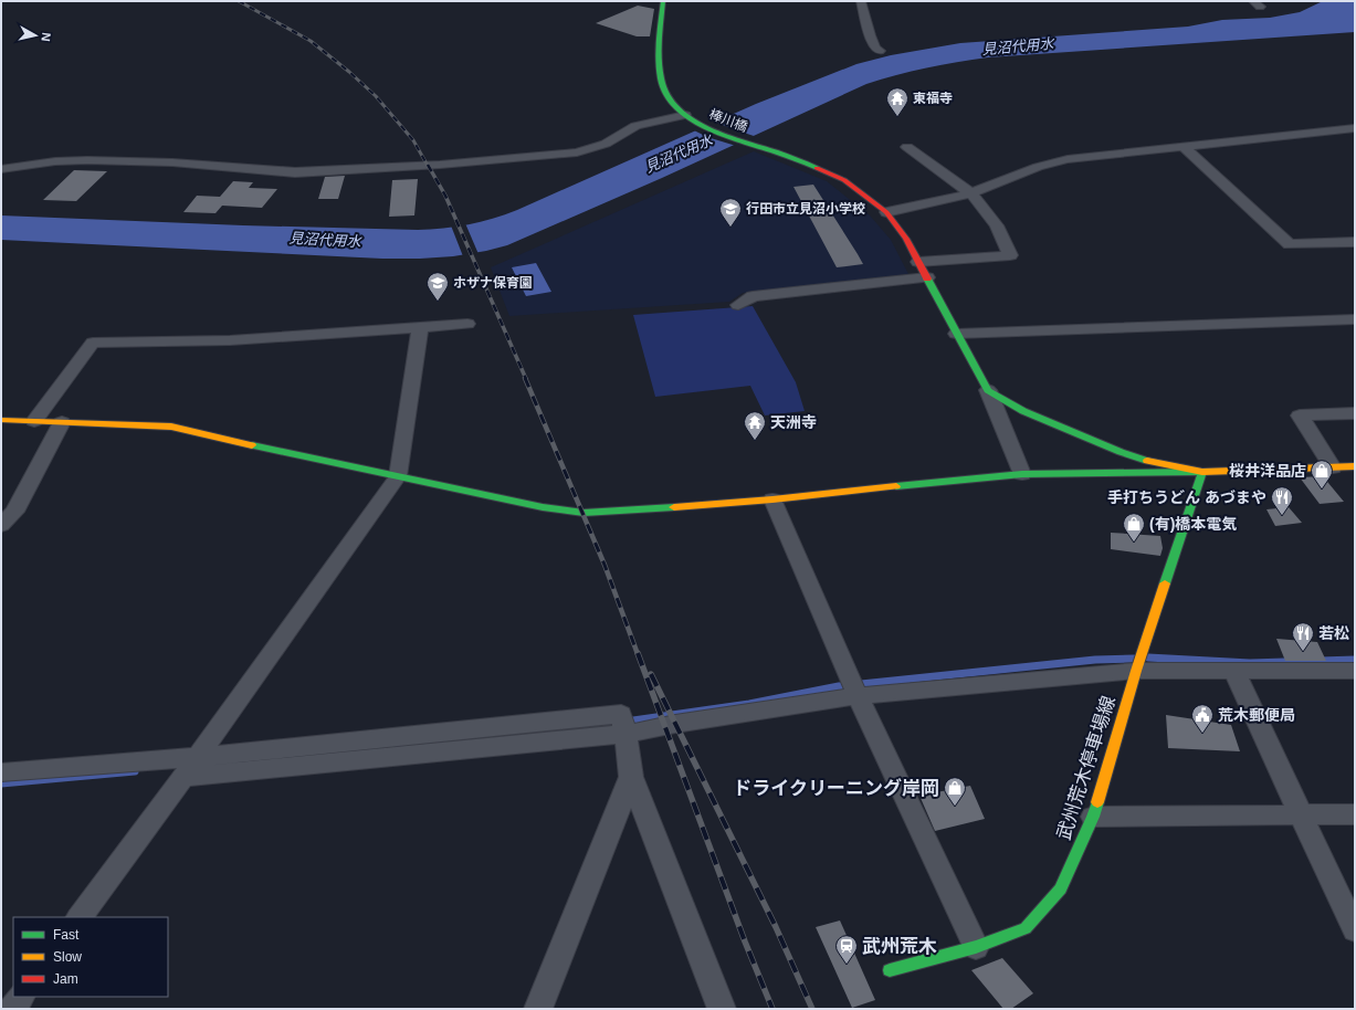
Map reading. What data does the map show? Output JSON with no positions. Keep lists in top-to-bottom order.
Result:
{
  "streets": {
    "main road": ["棒川橋", "武州荒木停車場線"]
  },
  "water": ["見沼代用水"],
  "places": {
    "temple": ["東福寺", "天洲寺"],
    "school or university": ["行田市立見沼小学校", "ホザナ保育園"],
    "shop": ["桜井洋品店", "(有)橋本電気", "ドライクリーニング岸岡"],
    "restaurant": ["手打ちうどん あづまや", "若松"],
    "public building": ["荒木郵便局"],
    "station": ["武州荒木"]
  },
  "legend": ["Fast", "Slow", "Jam"],
  "north": "right"
}
